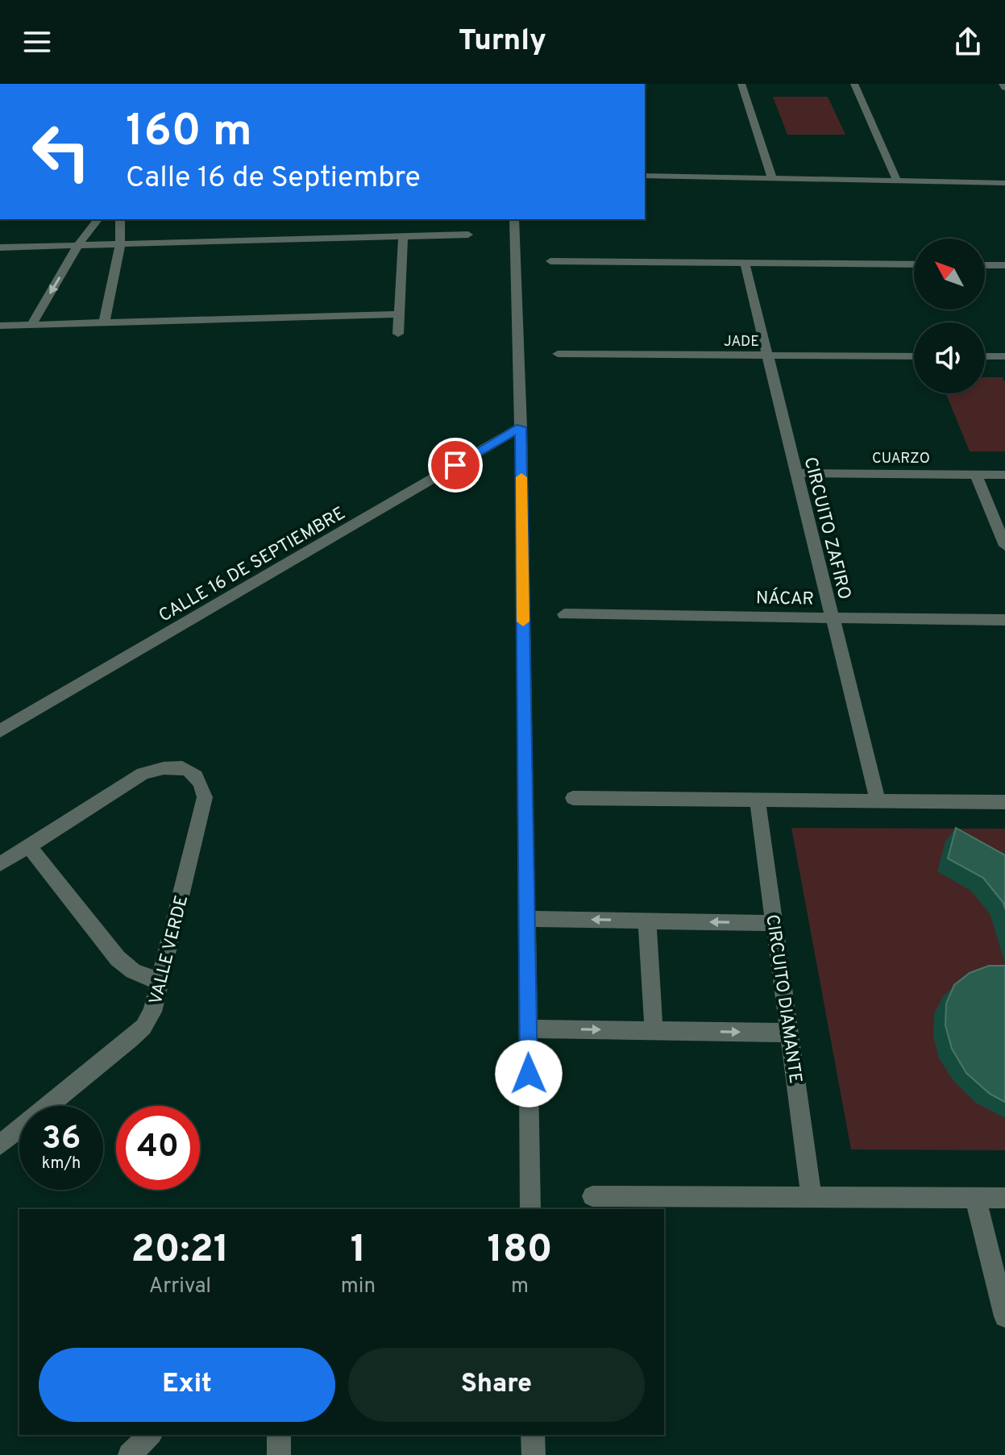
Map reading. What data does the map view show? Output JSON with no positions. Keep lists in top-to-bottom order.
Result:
{
  "streets": {
    "street": [
      "JADE",
      "CUARZO",
      "CIRCUITO ZAFIRO",
      "CALLE 16 DE SEPTIEMBRE",
      "NÁCAR",
      "VALLE VERDE",
      "CIRCUITO DIAMANTE"
    ]
  },
  "crossings": [
    ["JADE", "CIRCUITO ZAFIRO"],
    ["CUARZO", "CIRCUITO ZAFIRO"],
    ["CIRCUITO ZAFIRO", "NÁCAR"]
  ],
  "north": "top left",
  "page": {
    "header": "Turnly",
    "turn": ["160 m", "Calle 16 de Septiembre"],
    "speed": "36 km/h",
    "limit": "40",
    "eta": [
      "20:21",
      "Arrival",
      "1",
      "min",
      "180",
      "m"
    ],
    "buttons": ["Exit", "Share"]
  }
}
